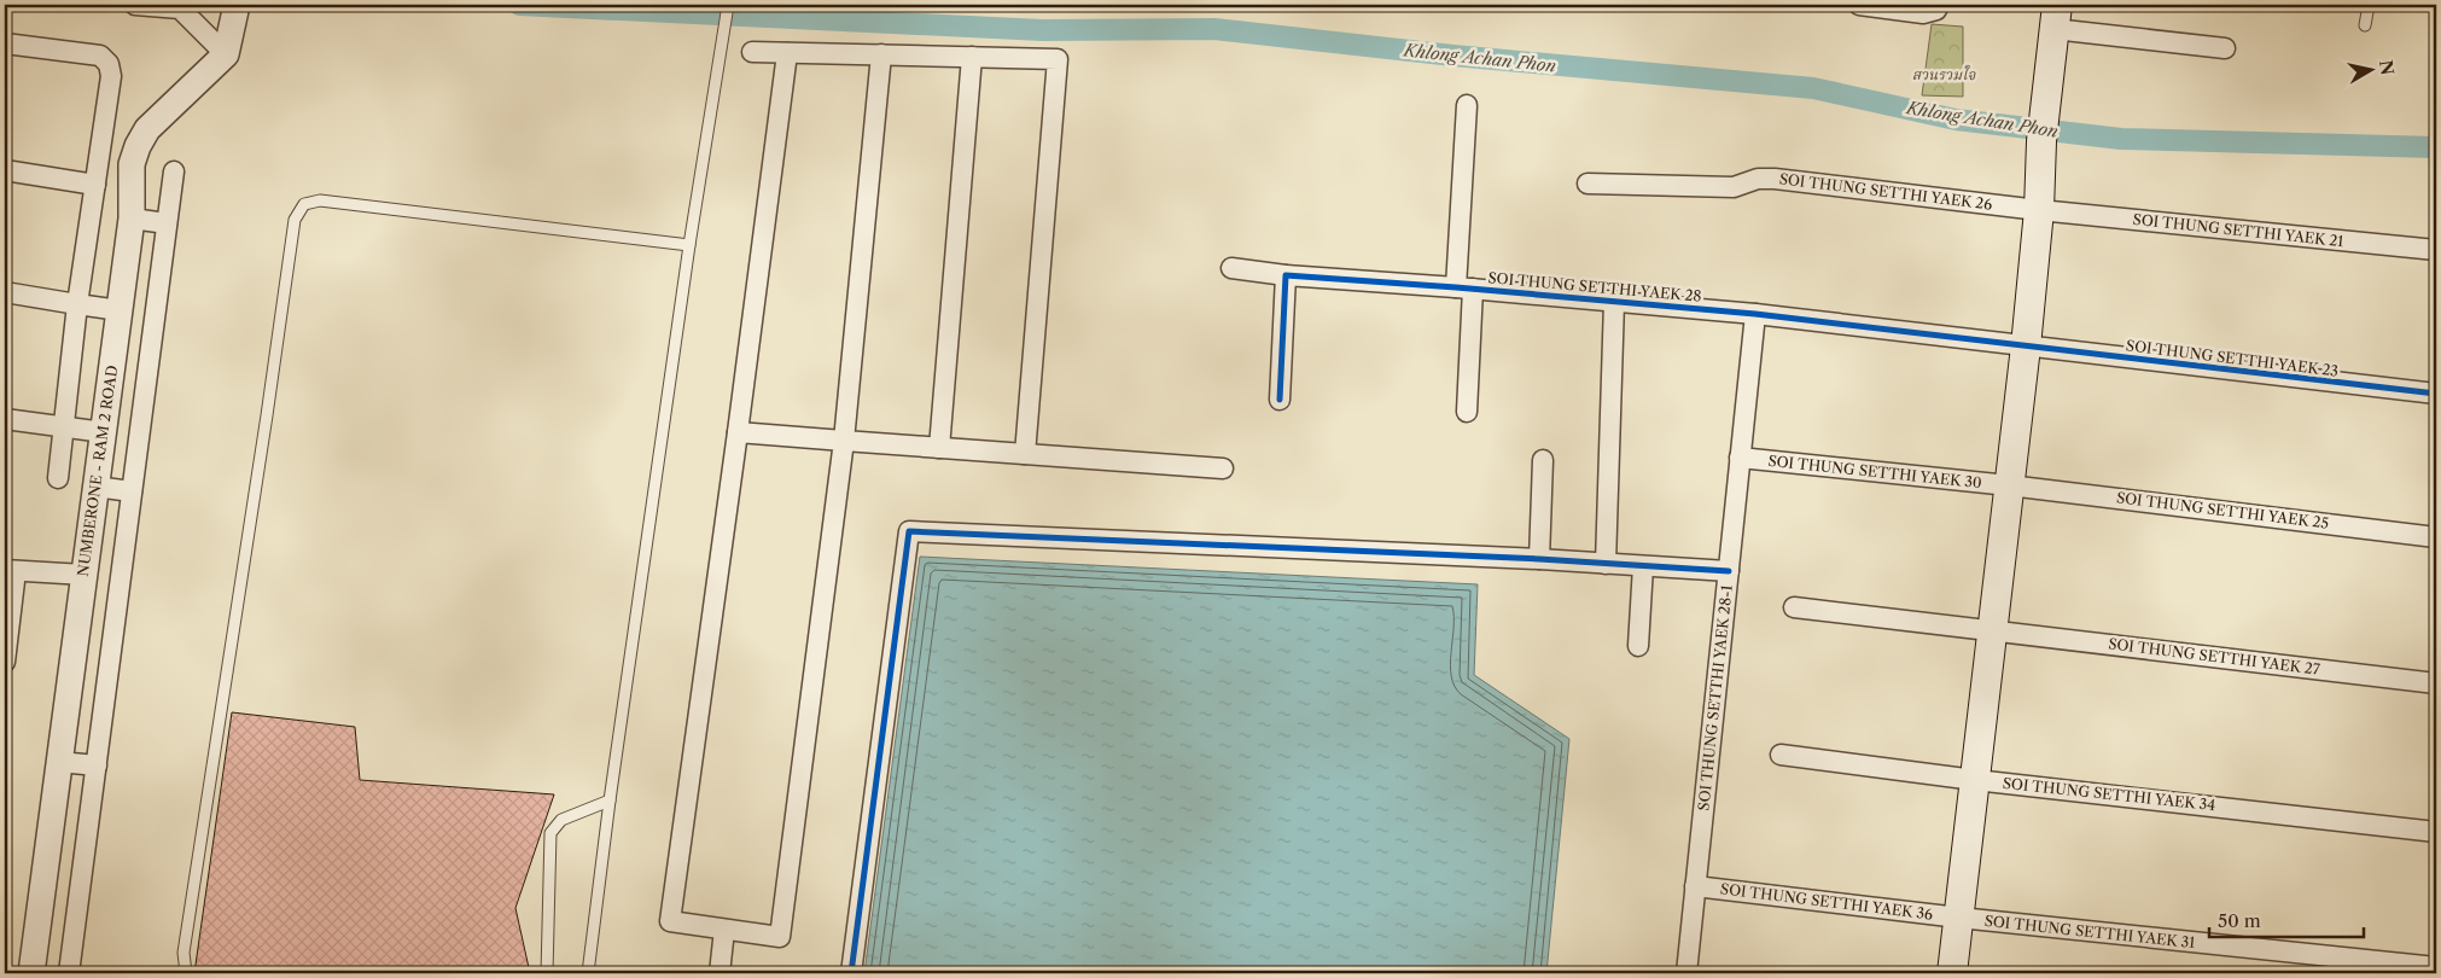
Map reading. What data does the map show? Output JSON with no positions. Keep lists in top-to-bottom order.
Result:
{
  "streets": {
    "street": [
      "SOI THUNG SETTHI YAEK 26",
      "SOI THUNG SETTHI YAEK 21",
      "SOI THUNG SETTHI YAEK 28",
      "SOI THUNG SETTHI YAEK 23",
      "NUMBERONE - RAM 2 ROAD",
      "SOI THUNG SETTHI YAEK 30",
      "SOI THUNG SETTHI YAEK 25",
      "SOI THUNG SETTHI YAEK 27",
      "SOI THUNG SETTHI YAEK 28-1",
      "SOI THUNG SETTHI YAEK 34",
      "SOI THUNG SETTHI YAEK 36",
      "SOI THUNG SETTHI YAEK 31"
    ]
  },
  "crossings": [
    ["SOI THUNG SETTHI YAEK 26", "SOI THUNG SETTHI YAEK 21"],
    ["SOI THUNG SETTHI YAEK 28", "SOI THUNG SETTHI YAEK 23"],
    ["SOI THUNG SETTHI YAEK 28", "SOI THUNG SETTHI YAEK 28-1"],
    ["SOI THUNG SETTHI YAEK 30", "SOI THUNG SETTHI YAEK 25"],
    ["SOI THUNG SETTHI YAEK 30", "SOI THUNG SETTHI YAEK 28-1"],
    ["SOI THUNG SETTHI YAEK 28-1", "SOI THUNG SETTHI YAEK 36"],
    ["SOI THUNG SETTHI YAEK 36", "SOI THUNG SETTHI YAEK 31"]
  ],
  "water": ["Khlong Achan Phon"],
  "parks": ["สวนรวมใจ"],
  "scale_bar": "50 m",
  "north": "right"
}
